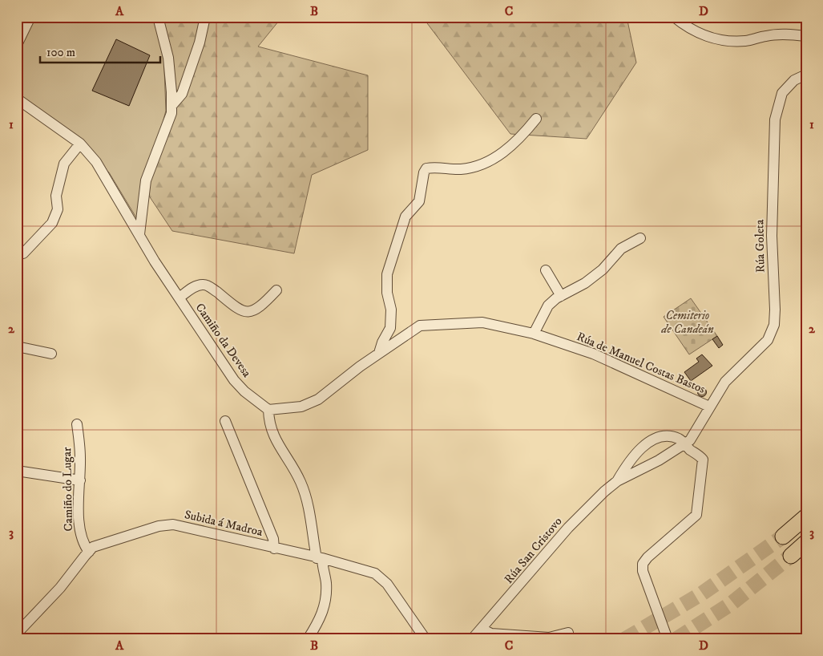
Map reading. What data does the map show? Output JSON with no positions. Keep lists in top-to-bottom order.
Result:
{
  "streets": {
    "street": [
      "Rúa Goleta",
      "Camiño da Devesa",
      "Rúa de Manuel Costas Bastos",
      "Camiño do Lugar",
      "Subida á Madroa",
      "Rúa San Cristovo"
    ]
  },
  "crossings": [
    ["Rúa Goleta", "Rúa de Manuel Costas Bastos"],
    ["Rúa Goleta", "Rúa San Cristovo"],
    ["Camiño da Devesa", "Rúa de Manuel Costas Bastos"],
    ["Rúa de Manuel Costas Bastos", "Rúa San Cristovo"],
    ["Camiño do Lugar", "Subida á Madroa"]
  ],
  "parks": ["Cemiterio de Candeán"],
  "scale_bar": "100 m",
  "grid": {
    "columns": [
      "A",
      "B",
      "C",
      "D"
    ],
    "rows": ["1", "2", "3"]
  }
}
